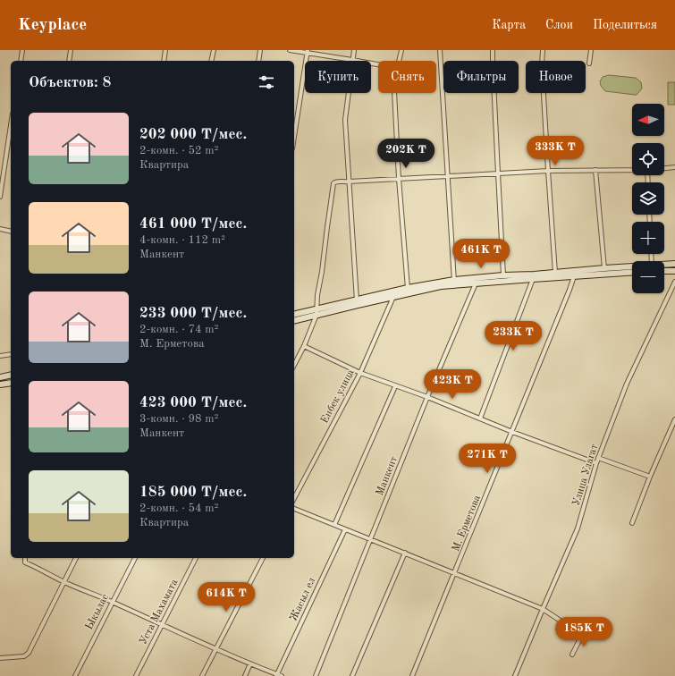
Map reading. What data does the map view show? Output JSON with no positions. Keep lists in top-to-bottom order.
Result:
{
  "streets": {
    "street": [
      "Енбек улица",
      "Улица Улагат",
      "Манкент",
      "М. Ерметова",
      "Жасыл ел",
      "Ыкылас",
      "Уста Махамата"
    ]
  },
  "north": "left",
  "page": {
    "header": "Keyplace",
    "nav": ["Карта", "Слои", "Поделиться"],
    "chip": [
      "Купить",
      "Снять",
      "Фильтры",
      "Новое"
    ],
    "heading": "Объектов: 8",
    "map_buttons": ["+", "−"],
    "list": [
      {
        "name": "202 000 ₸/мес.",
        "note": "2-комн. · 52 m² · Квартира"
      },
      {
        "name": "461 000 ₸/мес.",
        "note": "4-комн. · 112 m² · Манкент"
      },
      {
        "name": "233 000 ₸/мес.",
        "note": "2-комн. · 74 m² · М. Ерметова"
      },
      {
        "name": "423 000 ₸/мес.",
        "note": "3-комн. · 98 m² · Манкент"
      },
      {
        "name": "185 000 ₸/мес.",
        "note": "2-комн. · 54 m² · Квартира"
      }
    ],
    "price": [
      "333K ₸",
      "202K ₸",
      "461K ₸",
      "233K ₸",
      "423K ₸",
      "271K ₸",
      "614K ₸",
      "185K ₸"
    ]
  }
}
